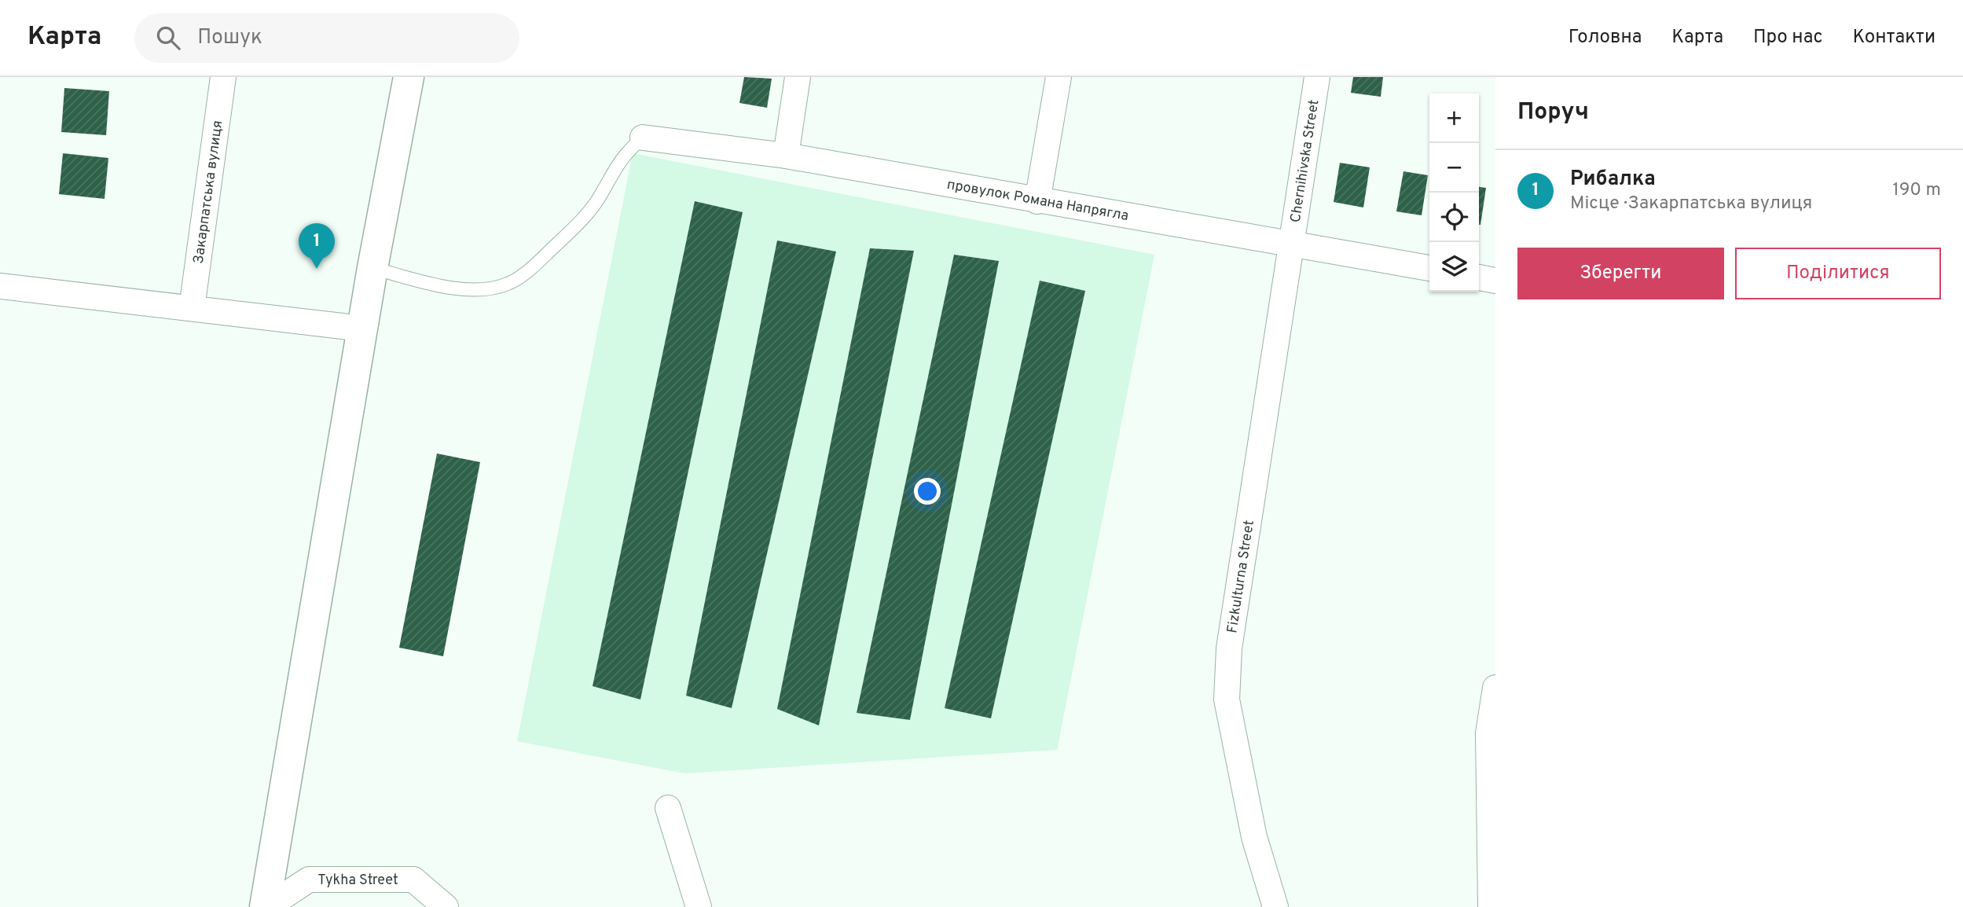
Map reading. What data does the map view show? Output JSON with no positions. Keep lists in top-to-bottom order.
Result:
{
  "streets": {
    "street": [
      "Chernihivska Street",
      "Закарпатська вулиця",
      "провулок Романа Напрягла",
      "Fizkulturna Street",
      "Tykha Street"
    ]
  },
  "crossings": [
    ["Chernihivska Street", "провулок Романа Напрягла"],
    ["Chernihivska Street", "Fizkulturna Street"],
    ["провулок Романа Напрягла", "Fizkulturna Street"]
  ],
  "page": {
    "header": "Карта",
    "search": "Пошук",
    "nav": [
      "Головна",
      "Карта",
      "Про нас",
      "Контакти"
    ],
    "heading": "Поруч",
    "map_buttons": ["+", "−"],
    "list": [
      {
        "mark": "1",
        "name": "Рибалка",
        "note": "Місце · Закарпатська вулиця",
        "value": "190 m"
      }
    ],
    "pins": "1",
    "buttons": ["Зберегти", "Поділитися"]
  }
}
